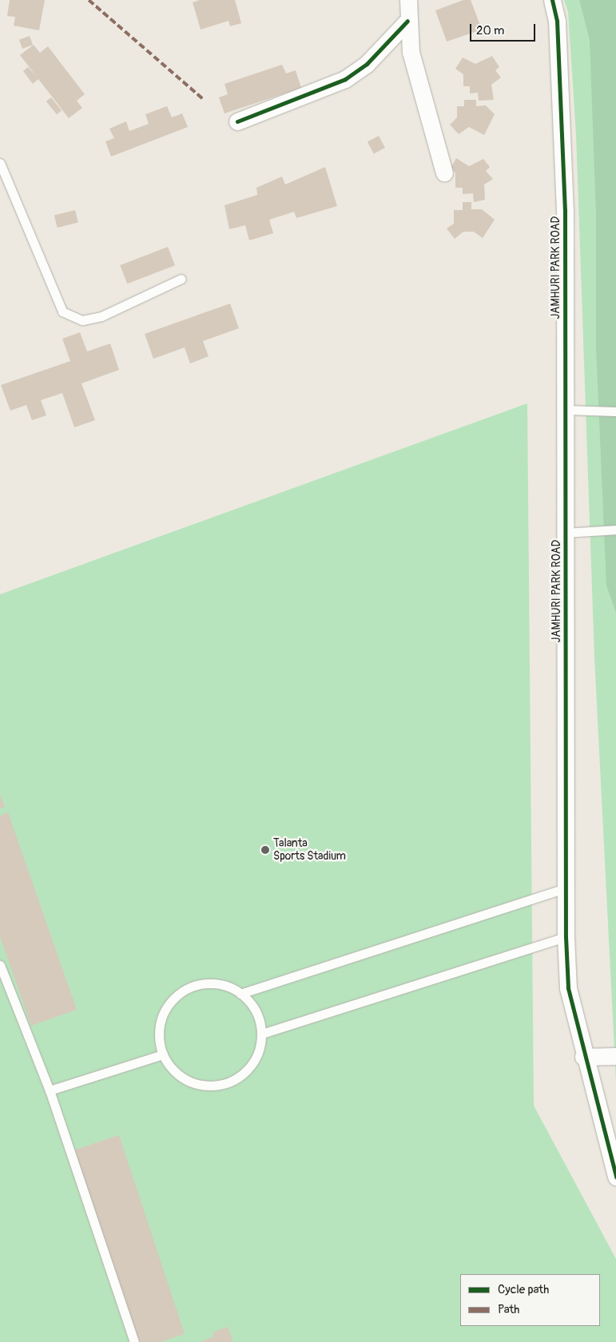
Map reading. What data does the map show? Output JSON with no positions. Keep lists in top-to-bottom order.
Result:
{
  "streets": {
    "street": ["JAMHURI PARK ROAD"]
  },
  "places": ["Talanta Sports Stadium"],
  "legend": ["Cycle path", "Path"],
  "scale_bar": "20 m"
}
